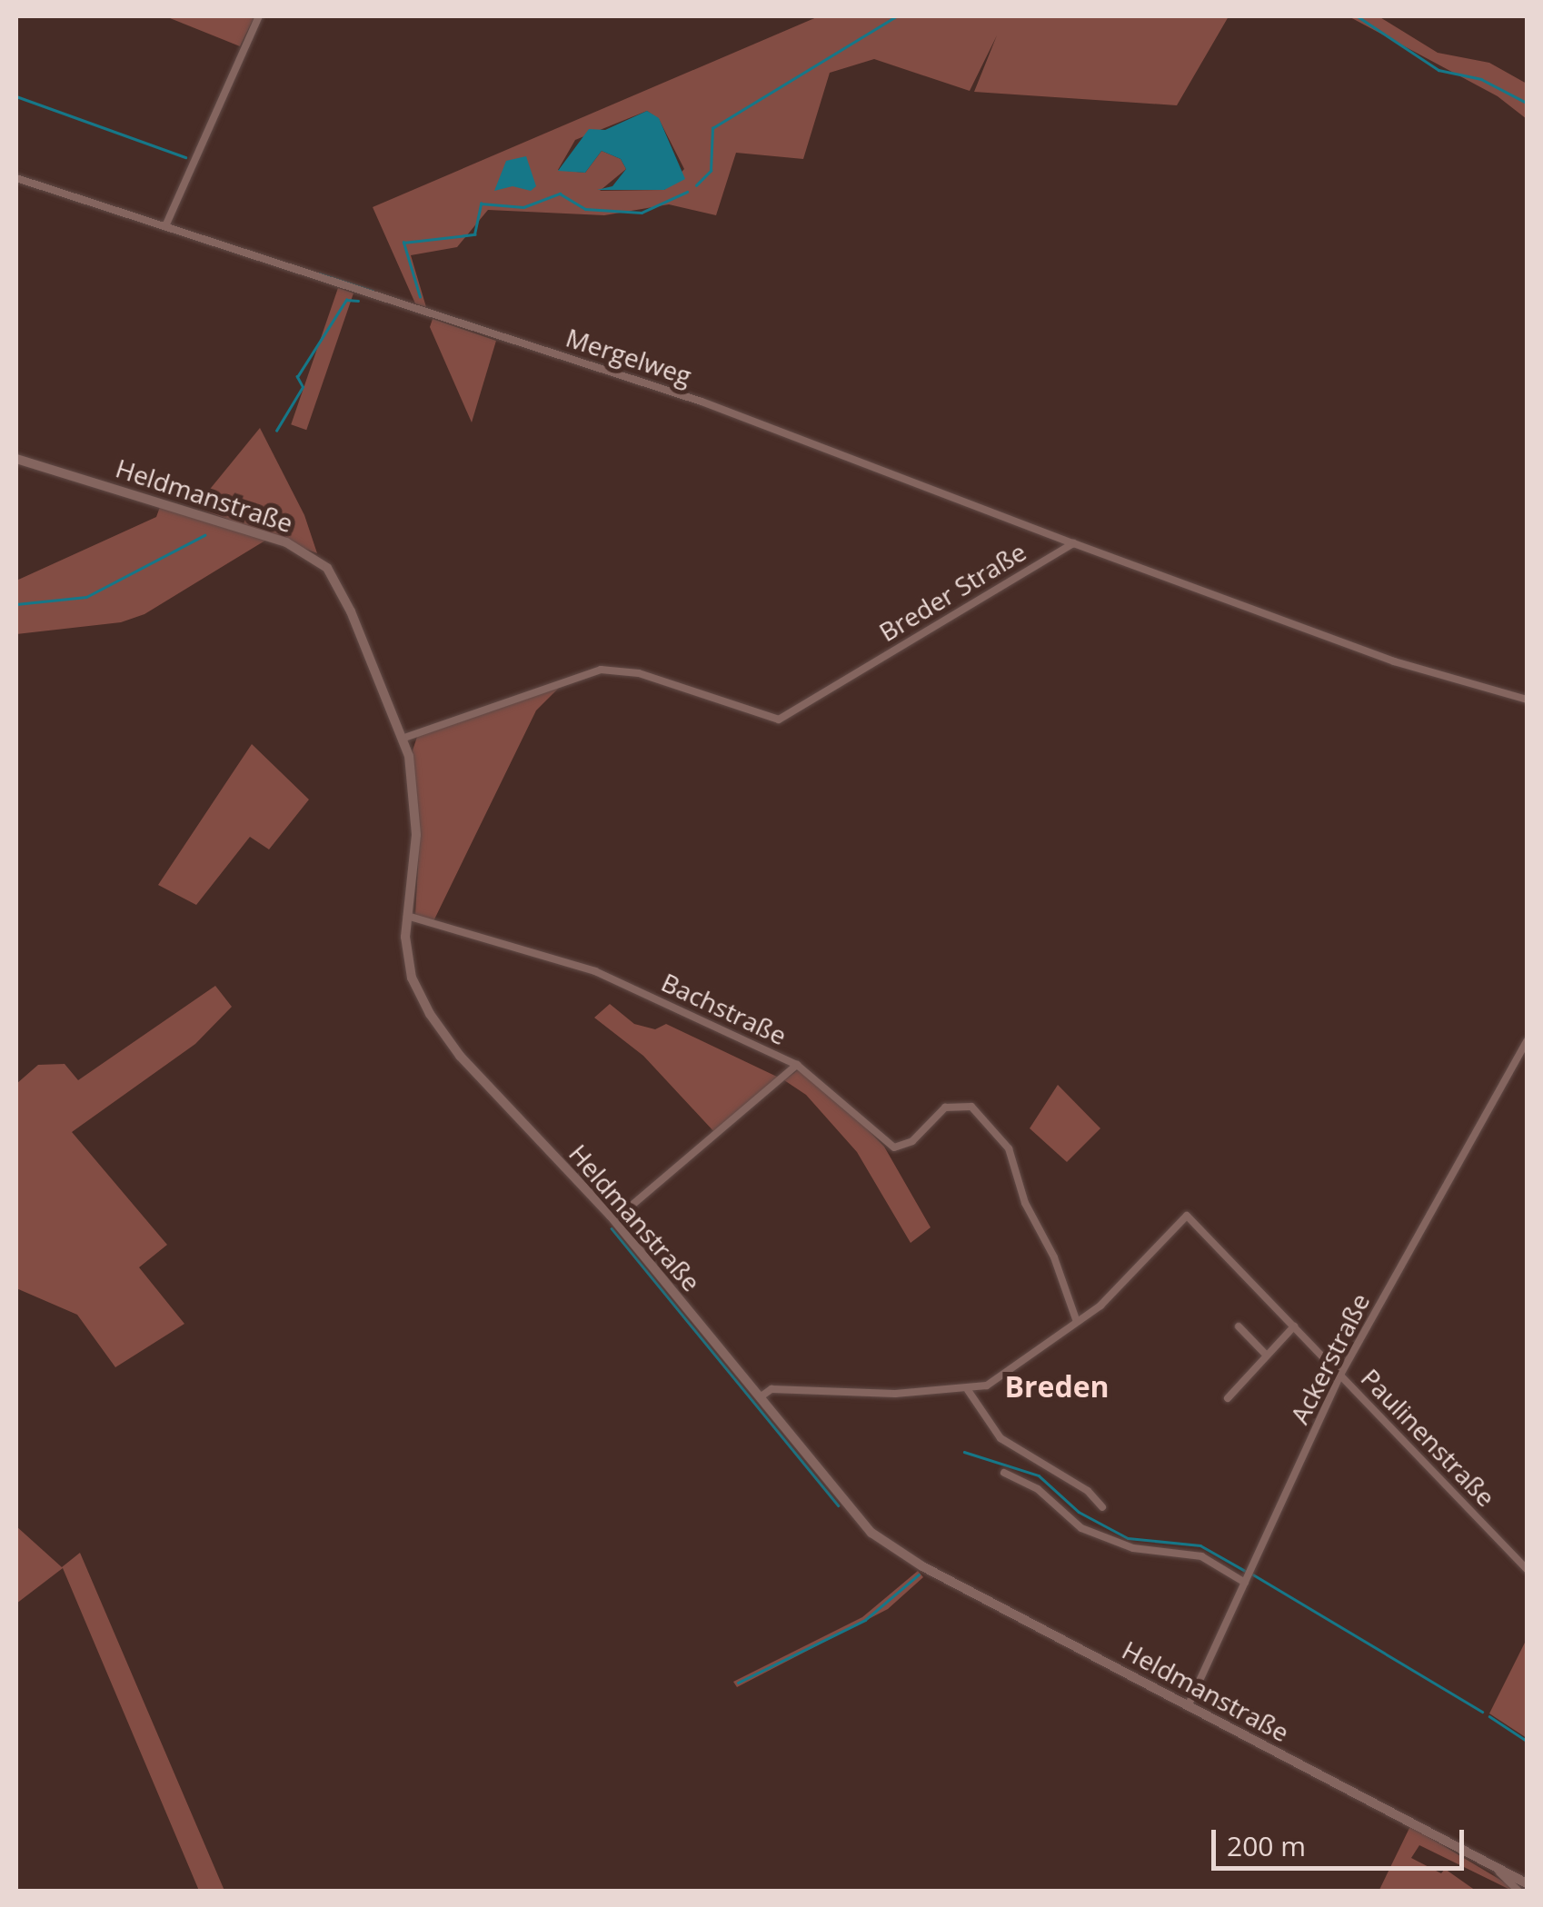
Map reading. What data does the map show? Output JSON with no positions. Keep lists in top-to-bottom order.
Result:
{
  "streets": {
    "main road": ["Heldmanstraße"],
    "street": [
      "Mergelweg",
      "Breder Straße",
      "Bachstraße",
      "Ackerstraße",
      "Paulinenstraße"
    ]
  },
  "crossings": [
    ["Mergelweg", "Breder Straße"],
    ["Heldmanstraße", "Breder Straße"],
    ["Heldmanstraße", "Bachstraße"],
    ["Heldmanstraße", "Ackerstraße"],
    ["Ackerstraße", "Paulinenstraße"]
  ],
  "districts": ["Breden"],
  "scale_bar": "200 m"
}
